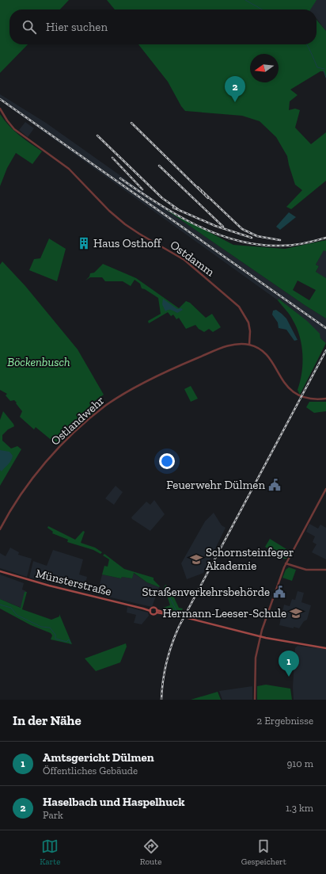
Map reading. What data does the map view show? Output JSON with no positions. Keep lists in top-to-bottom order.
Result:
{
  "streets": {
    "main road": ["Münsterstraße"],
    "street": ["Ostdamm", "Ostlandwehr"]
  },
  "crossings": [
    ["Ostdamm", "Ostlandwehr"]
  ],
  "parks": ["Böckenbusch"],
  "places": {
    "building": ["Haus Osthoff"],
    "public building": ["Feuerwehr Dülmen", "Straßenverkehrsbehörde"],
    "school or university": ["Schornsteinfeger Akademie", "Hermann-Leeser-Schule"]
  },
  "north": "left",
  "page": {
    "search": "Hier suchen",
    "pins": ["2", "1"],
    "heading": ["In der Nähe", "2 Ergebnisse"],
    "list": [
      {
        "mark": "1",
        "name": "Amtsgericht Dülmen",
        "note": "Öffentliches Gebäude",
        "value": "910 m"
      },
      {
        "mark": "2",
        "name": "Haselbach und Haspelhuck",
        "note": "Park",
        "value": "1.3 km"
      }
    ],
    "nav": ["Karte", "Route", "Gespeichert"]
  }
}
